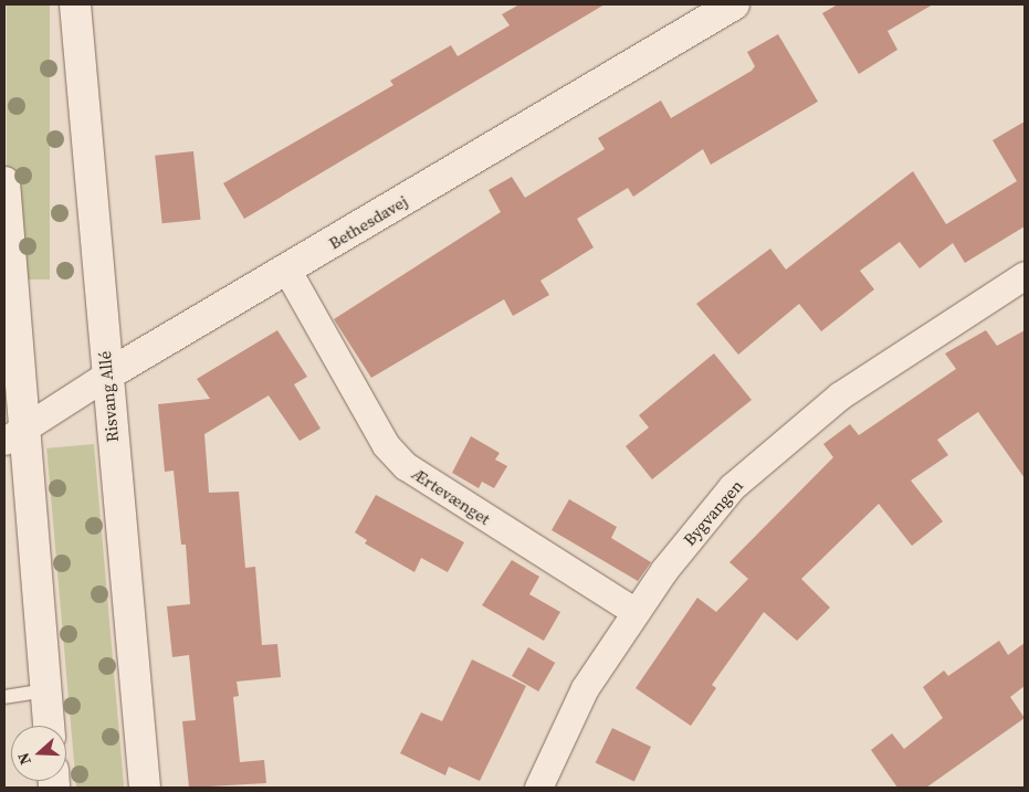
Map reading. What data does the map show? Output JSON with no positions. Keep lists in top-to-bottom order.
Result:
{
  "streets": {
    "street": [
      "Bethesdavej",
      "Risvang Allé",
      "Ærtevænget",
      "Bygvangen"
    ]
  },
  "crossings": [
    ["Bethesdavej", "Risvang Allé"],
    ["Bethesdavej", "Ærtevænget"],
    ["Ærtevænget", "Bygvangen"]
  ],
  "north": "left"
}
